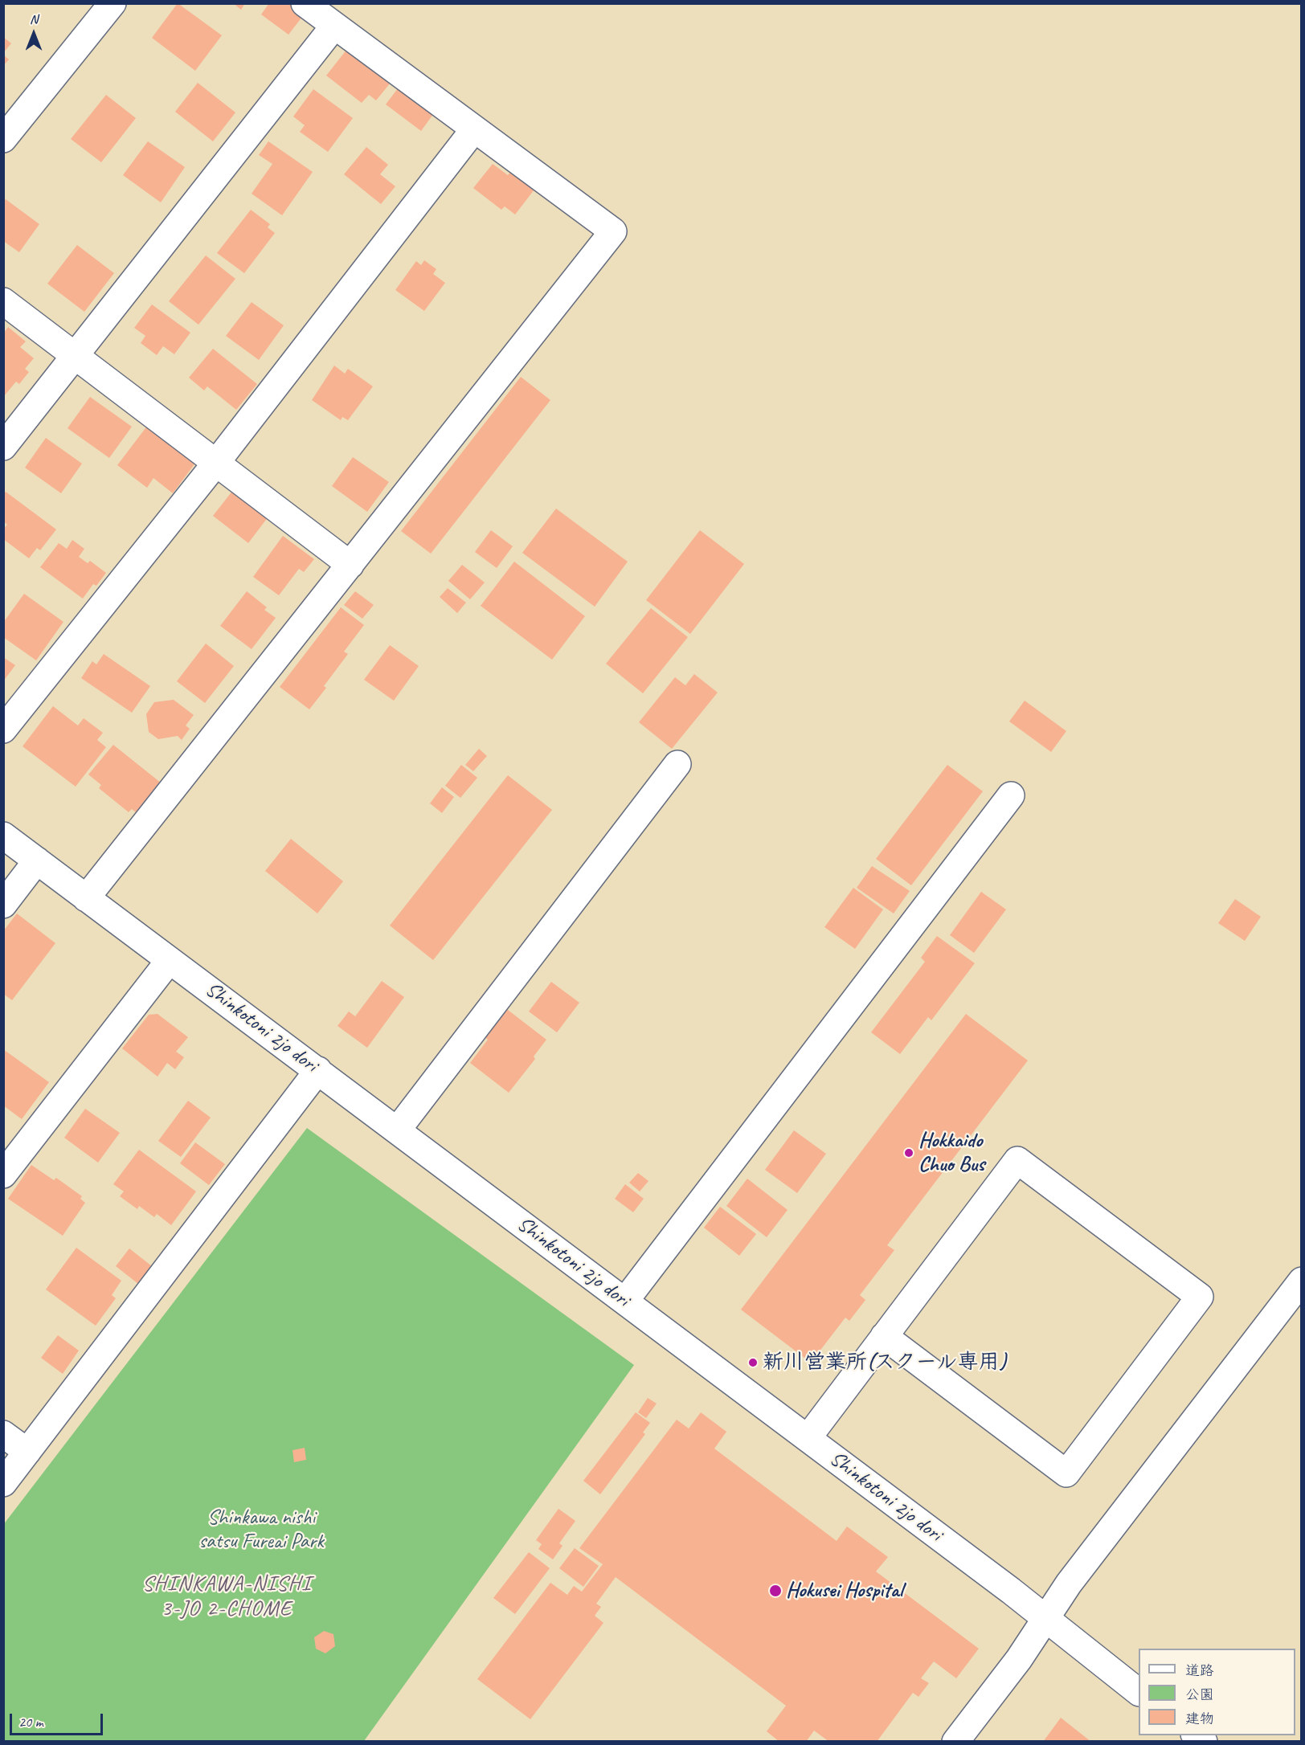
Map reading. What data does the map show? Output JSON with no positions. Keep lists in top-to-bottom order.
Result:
{
  "streets": {
    "street": ["Shinkotoni 2jo dori"]
  },
  "districts": ["SHINKAWA-NISHI 3-JO 2-CHOME"],
  "parks": ["Shinkawa nishi satsu Fureai Park"],
  "places": ["Hokkaido Chuo Bus", "新川営業所(スクール専用)", "Hokusei Hospital"],
  "legend": ["道路", "公園", "建物"],
  "scale_bar": "20 m",
  "north": "top"
}
